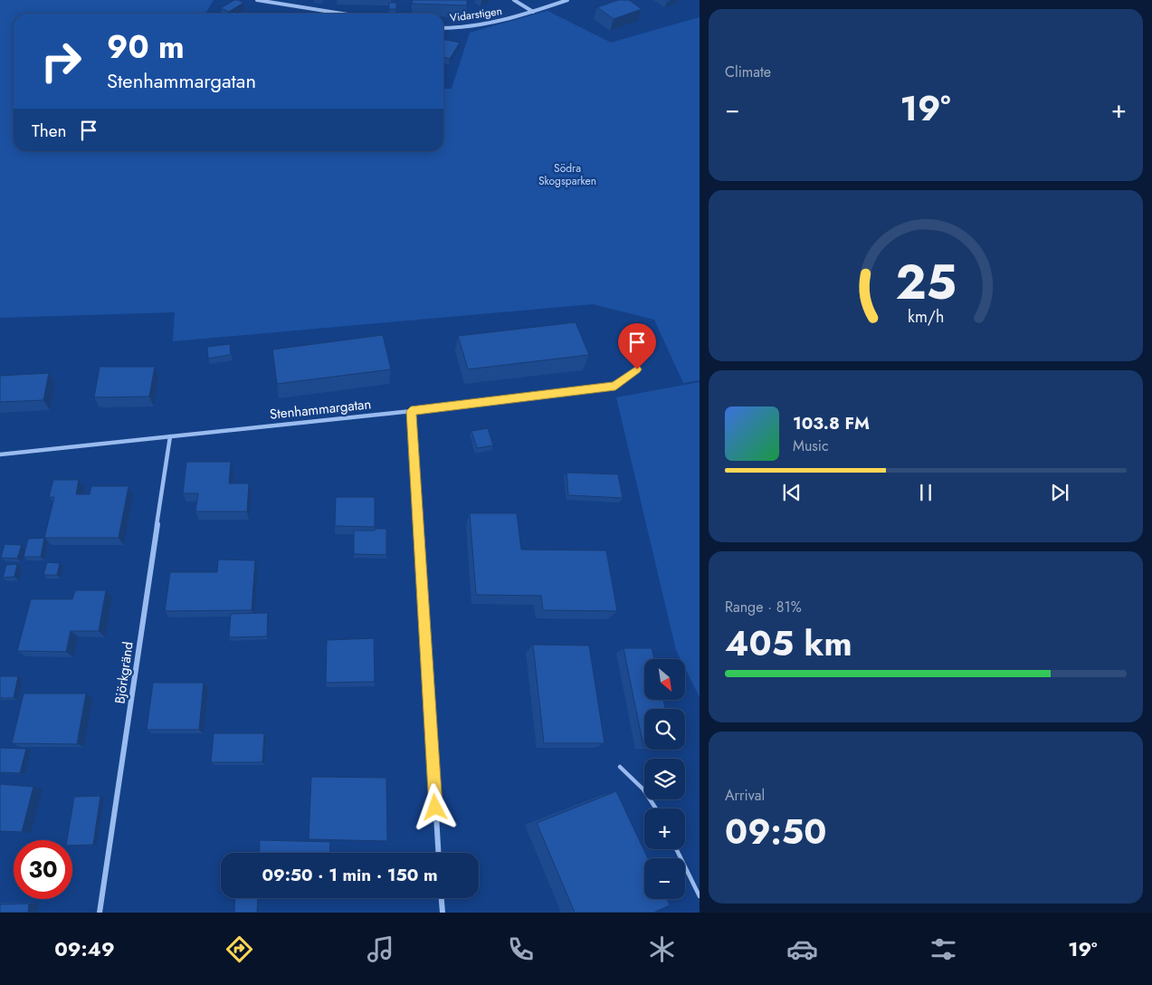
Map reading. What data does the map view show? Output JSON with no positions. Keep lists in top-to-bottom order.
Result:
{
  "streets": {
    "street": ["Vidarstigen", "Stenhammargatan", "Björkgränd"]
  },
  "crossings": [
    ["Stenhammargatan", "Björkgränd"]
  ],
  "parks": ["Södra Skogsparken"],
  "north": "bottom right",
  "page": {
    "tile": [
      "Climate",
      ["Range · 81%", "405 km"],
      ["Arrival", "09:50"]
    ],
    "turn": ["90 m", "Stenhammargatan"],
    "heat": ["−", "19°", "+"],
    "then": "Then",
    "song": ["103.8 FM", "Music"],
    "map_buttons": ["+", "−"],
    "limit": "30",
    "trip": "09:50 · 1 min · 150 m",
    "tabs": ["09:49", "19°"],
    "gauge": ["25", "km/h"]
  }
}
